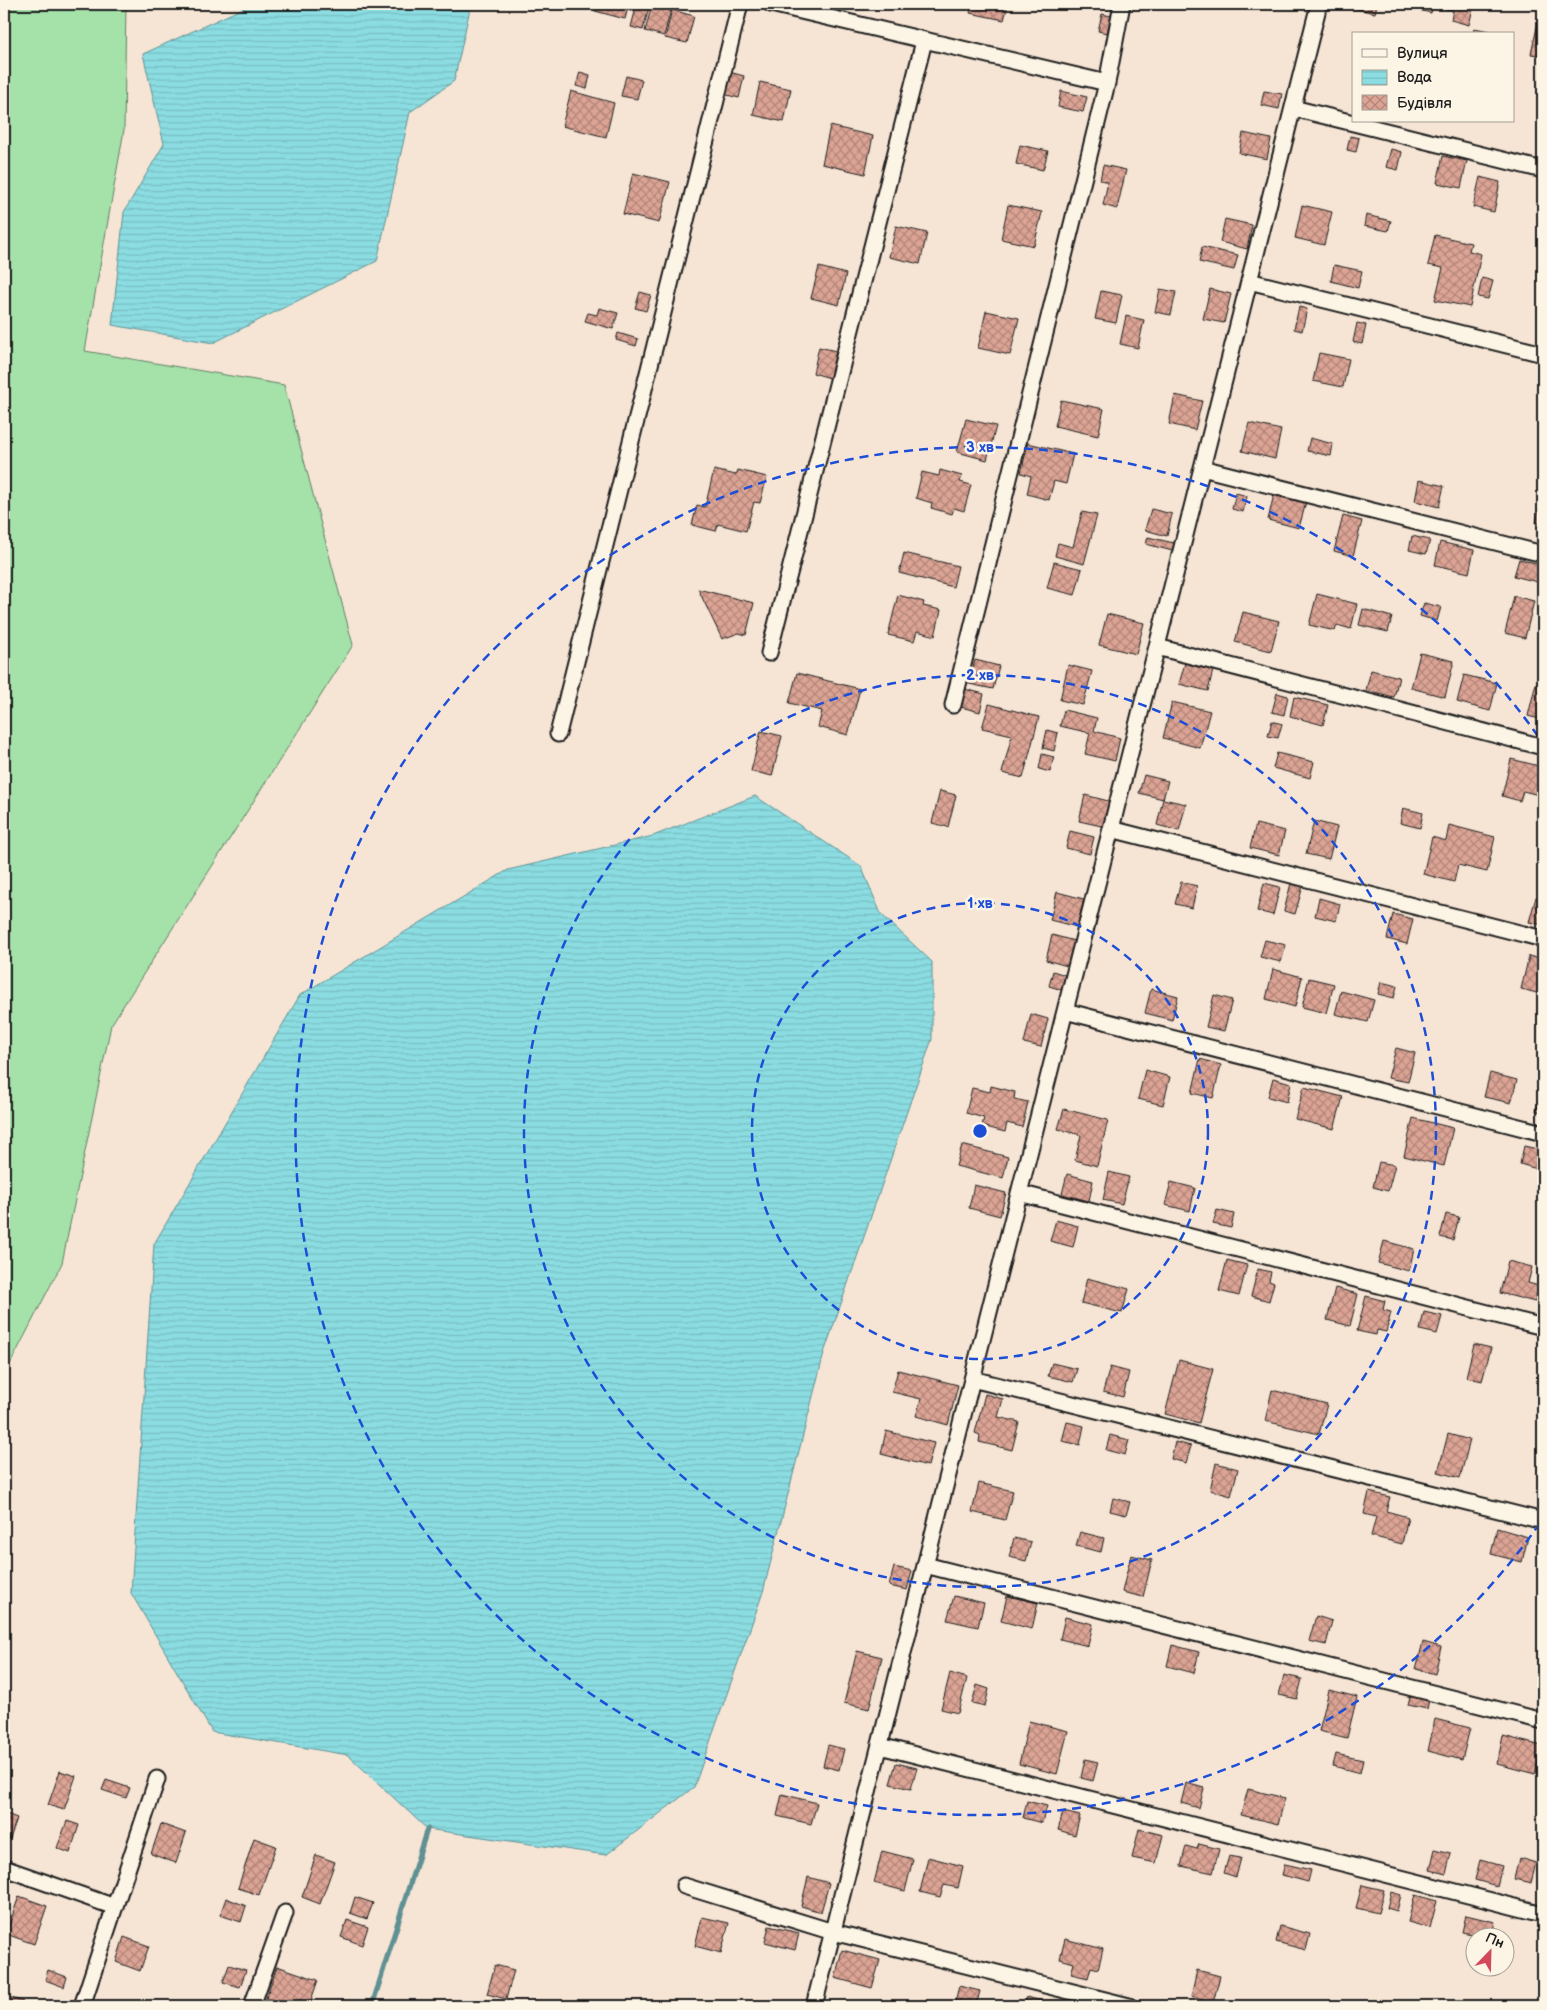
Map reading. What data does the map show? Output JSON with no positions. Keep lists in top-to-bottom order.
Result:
{
  "legend": ["Вулиця", "Вода", "Будівля"],
  "north": "top right",
  "rings": ["3 хв", "2 хв", "1 хв"]
}
